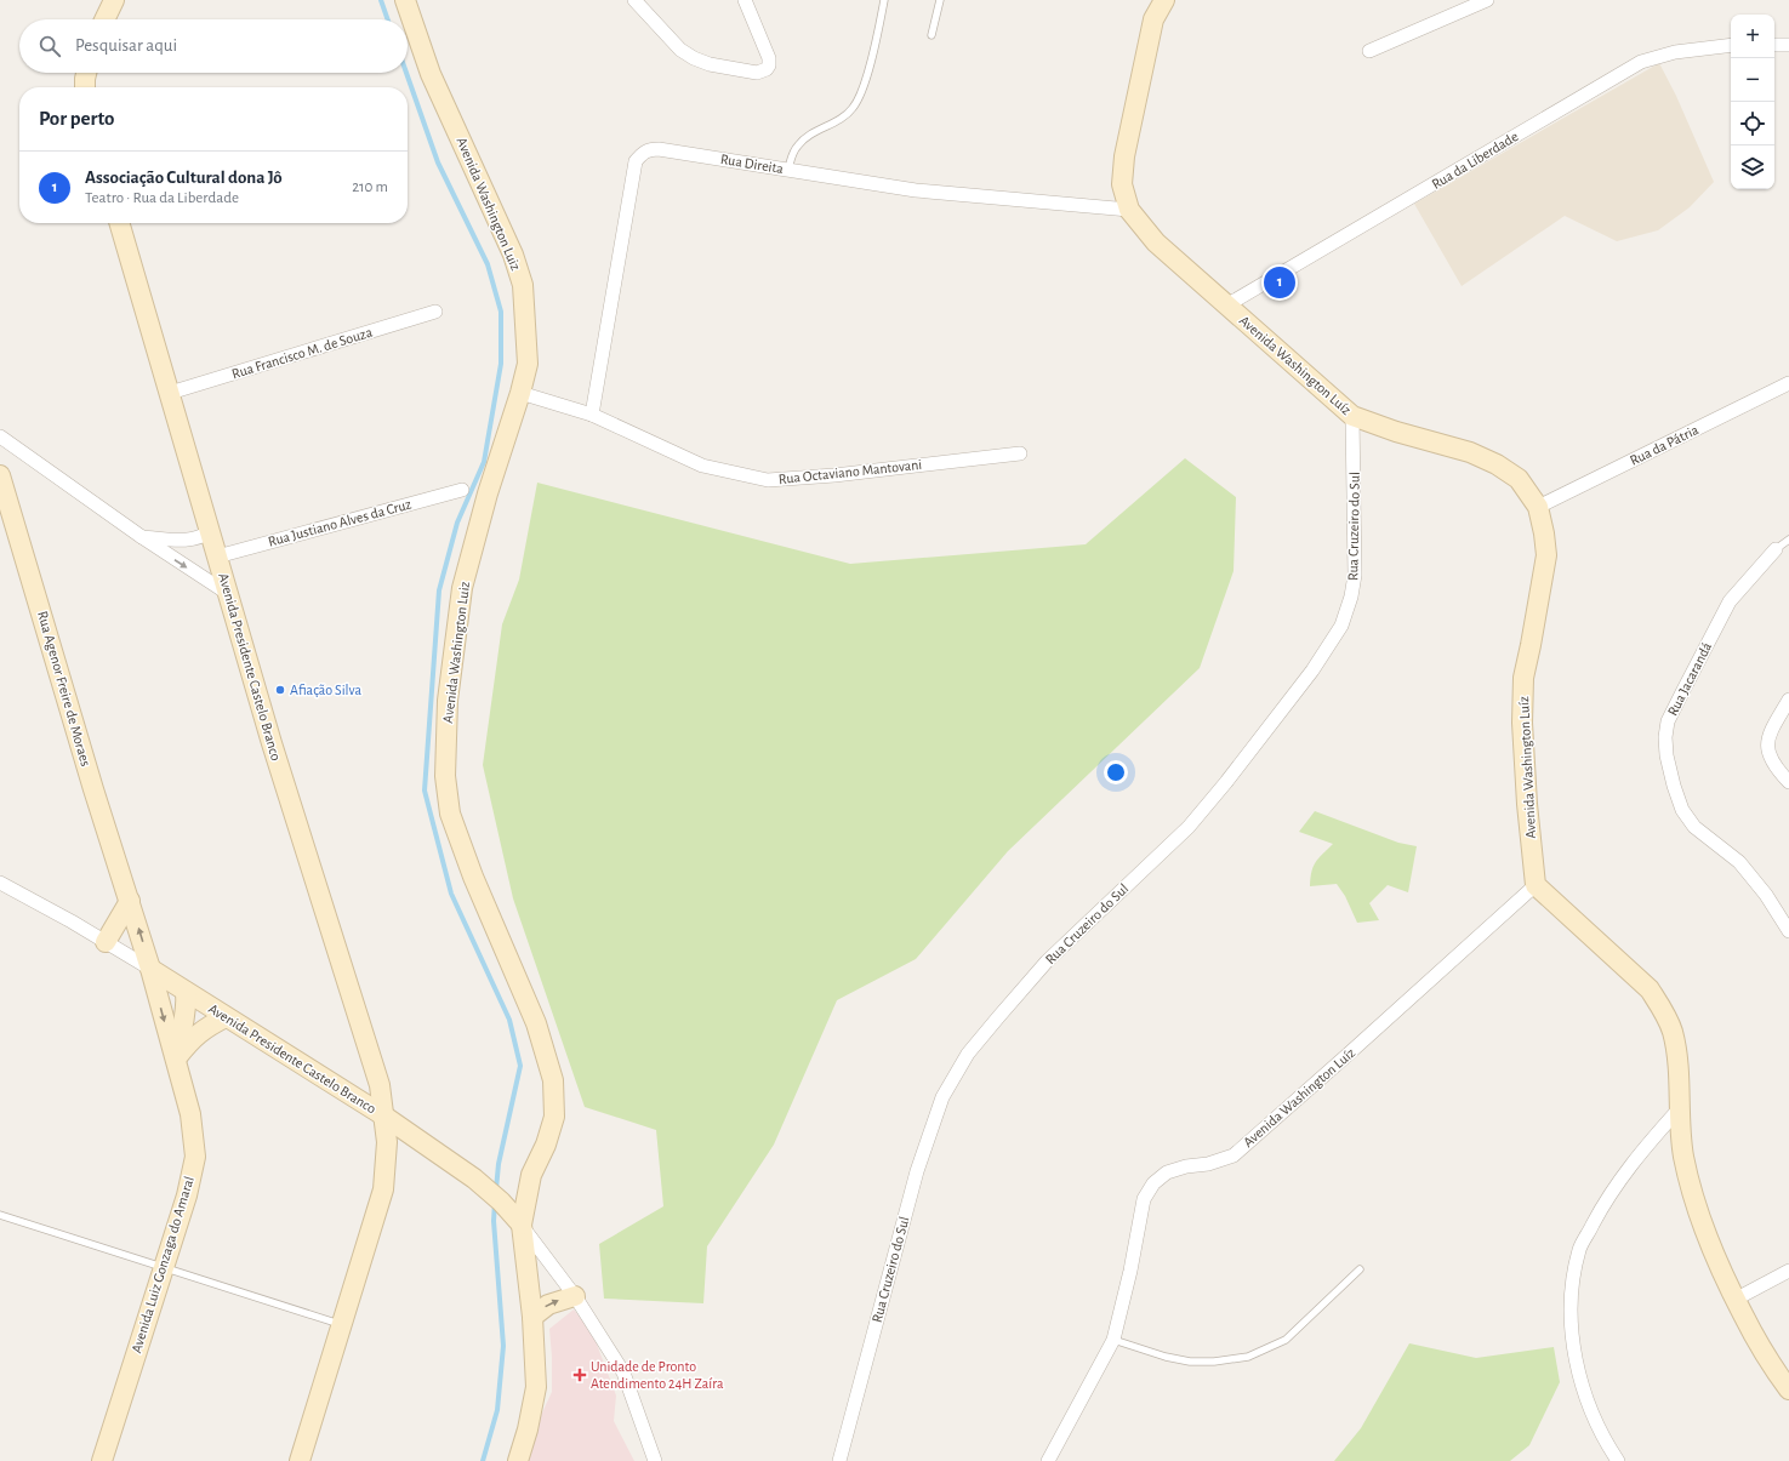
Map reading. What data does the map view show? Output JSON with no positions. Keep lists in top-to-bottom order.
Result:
{
  "streets": {
    "main road": [
      "Avenida Washington Luiz",
      "Avenida Washington Luíz",
      "Avenida Presidente Castelo Branco",
      "Rua Agenor Freire de Moraes",
      "Avenida Luiz Gonzaga do Amaral"
    ],
    "street": [
      "Rua da Liberdade",
      "Rua Direita",
      "Rua Francisco M. de Souza",
      "Rua da Pátria",
      "Rua Octaviano Mantovani",
      "Rua Justiano Alves da Cruz",
      "Rua Cruzeiro do Sul",
      "Rua Jacarandá"
    ]
  },
  "crossings": [
    ["Rua da Liberdade", "Avenida Washington Luíz"],
    ["Rua Direita", "Avenida Washington Luíz"],
    ["Rua Direita", "Rua Octaviano Mantovani"],
    ["Avenida Washington Luiz", "Rua Octaviano Mantovani"],
    ["Rua Francisco M. de Souza", "Avenida Presidente Castelo Branco"],
    ["Avenida Washington Luíz", "Rua da Pátria"],
    ["Avenida Washington Luíz", "Rua Cruzeiro do Sul"],
    ["Rua Justiano Alves da Cruz", "Avenida Presidente Castelo Branco"],
    ["Avenida Presidente Castelo Branco", "Rua Agenor Freire de Moraes"],
    ["Avenida Presidente Castelo Branco", "Avenida Luiz Gonzaga do Amaral"],
    ["Rua Agenor Freire de Moraes", "Avenida Luiz Gonzaga do Amaral"]
  ],
  "places": {
    "other": ["Afiação Silva"],
    "health": ["Unidade de Pronto Atendimento 24H Zaíra"]
  },
  "page": {
    "map_buttons": ["+", "−"],
    "search": "Pesquisar aqui",
    "heading": "Por perto",
    "list": [
      {
        "mark": "1",
        "name": "Associação Cultural dona Jô",
        "note": "Teatro · Rua da Liberdade",
        "value": "210 m"
      }
    ],
    "pins": "1"
  }
}
